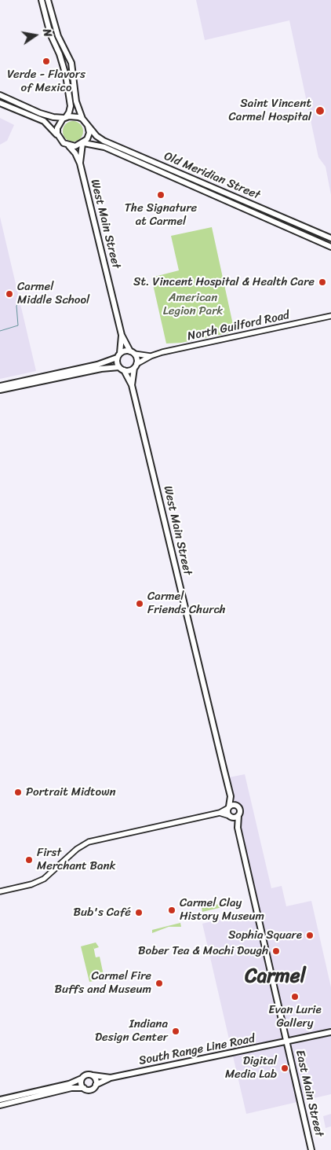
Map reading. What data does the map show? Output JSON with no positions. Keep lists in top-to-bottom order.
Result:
{
  "streets": {
    "main road": [
      "Old Meridian Street",
      "West Main Street",
      "South Range Line Road",
      "East Main Street"
    ],
    "street": ["North Guilford Road"]
  },
  "crossings": [
    ["Old Meridian Street", "West Main Street"],
    ["West Main Street", "North Guilford Road"],
    ["South Range Line Road", "East Main Street"]
  ],
  "districts": ["Carmel"],
  "parks": ["American Legion Park"],
  "places": [
    "Verde - Flavors of Mexico",
    "Saint Vincent Carmel Hospital",
    "The Signature at Carmel",
    "St. Vincent Hospital & Health Care",
    "Carmel Middle School",
    "Carmel Friends Church",
    "Portrait Midtown",
    "First Merchant Bank",
    "Carmel Clay History Museum",
    "Bub's Café",
    "Sophia Square",
    "Bober Tea & Mochi Dough",
    "Carmel Fire Buffs and Museum",
    "Evan Lurie Gallery",
    "Indiana Design Center",
    "Digital Media Lab"
  ],
  "north": "right"
}
